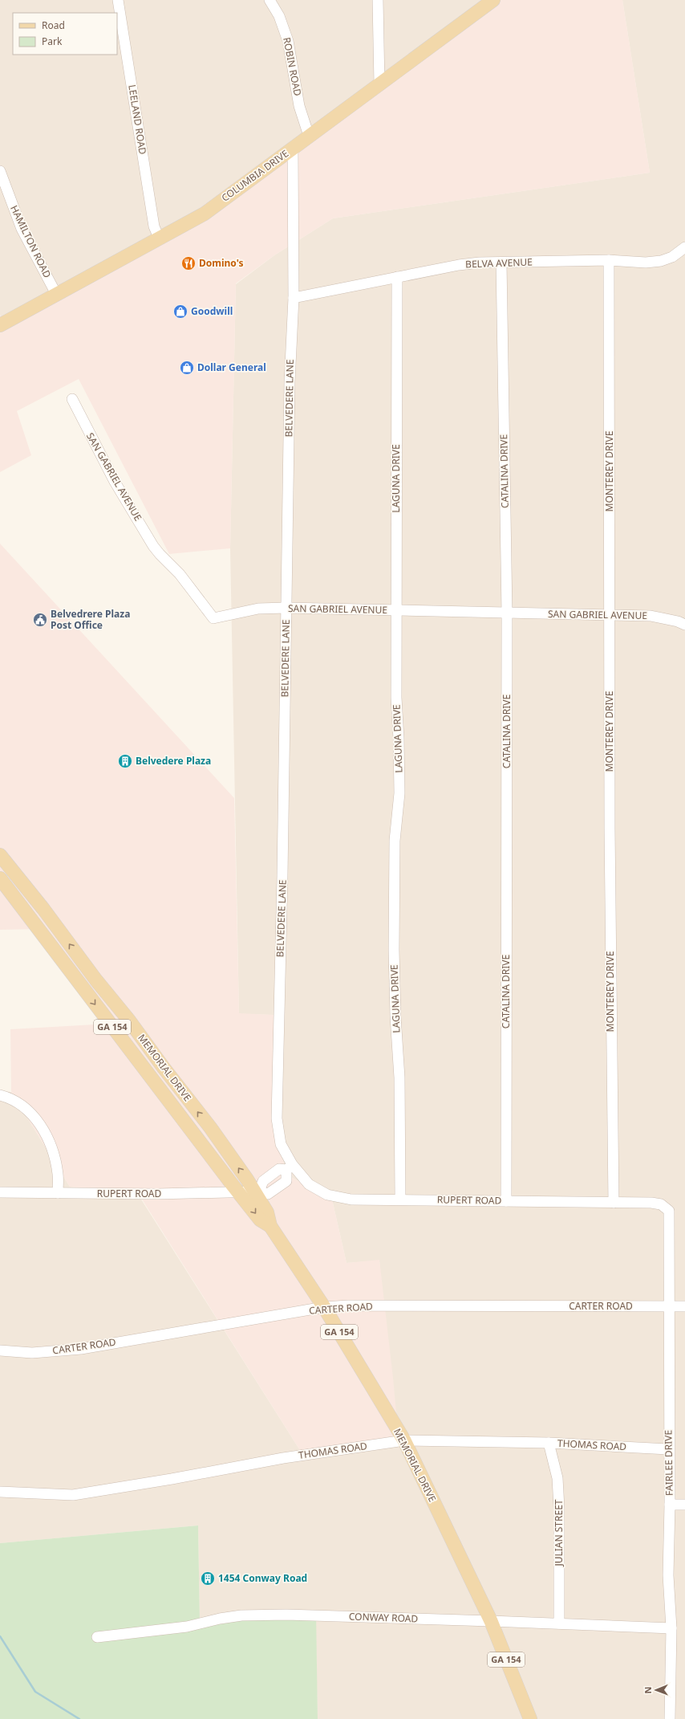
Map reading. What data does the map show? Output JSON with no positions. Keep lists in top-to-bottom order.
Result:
{
  "streets": {
    "main road": ["COLUMBIA DRIVE", "GA 154", "MEMORIAL DRIVE"],
    "street": [
      "ROBIN ROAD",
      "LEELAND ROAD",
      "HAMILTON ROAD",
      "BELVA AVENUE",
      "BELVEDERE LANE",
      "CATALINA DRIVE",
      "MONTEREY DRIVE",
      "SAN GABRIEL AVENUE",
      "LAGUNA DRIVE",
      "RUPERT ROAD",
      "CARTER ROAD",
      "THOMAS ROAD",
      "FAIRLEE DRIVE",
      "JULIAN STREET",
      "CONWAY ROAD"
    ]
  },
  "crossings": [
    ["ROBIN ROAD", "COLUMBIA DRIVE"],
    ["LEELAND ROAD", "COLUMBIA DRIVE"],
    ["COLUMBIA DRIVE", "HAMILTON ROAD"],
    ["COLUMBIA DRIVE", "BELVEDERE LANE"],
    ["BELVA AVENUE", "BELVEDERE LANE"],
    ["BELVA AVENUE", "CATALINA DRIVE"],
    ["BELVA AVENUE", "MONTEREY DRIVE"],
    ["BELVA AVENUE", "LAGUNA DRIVE"],
    ["BELVEDERE LANE", "SAN GABRIEL AVENUE"],
    ["BELVEDERE LANE", "RUPERT ROAD"],
    ["CATALINA DRIVE", "SAN GABRIEL AVENUE"],
    ["CATALINA DRIVE", "RUPERT ROAD"],
    ["MONTEREY DRIVE", "SAN GABRIEL AVENUE"],
    ["MONTEREY DRIVE", "RUPERT ROAD"],
    ["SAN GABRIEL AVENUE", "LAGUNA DRIVE"],
    ["LAGUNA DRIVE", "RUPERT ROAD"],
    ["MEMORIAL DRIVE", "RUPERT ROAD"],
    ["MEMORIAL DRIVE", "CARTER ROAD"],
    ["MEMORIAL DRIVE", "THOMAS ROAD"],
    ["MEMORIAL DRIVE", "CONWAY ROAD"],
    ["RUPERT ROAD", "FAIRLEE DRIVE"],
    ["CARTER ROAD", "FAIRLEE DRIVE"],
    ["THOMAS ROAD", "FAIRLEE DRIVE"],
    ["THOMAS ROAD", "JULIAN STREET"],
    ["FAIRLEE DRIVE", "CONWAY ROAD"],
    ["JULIAN STREET", "CONWAY ROAD"]
  ],
  "places": {
    "restaurant": ["Domino's"],
    "shop": ["Goodwill", "Dollar General"],
    "public building": ["Belvedrere Plaza Post Office"],
    "building": ["Belvedere Plaza", "1454 Conway Road"]
  },
  "legend": ["Road", "Park"],
  "north": "left"
}
